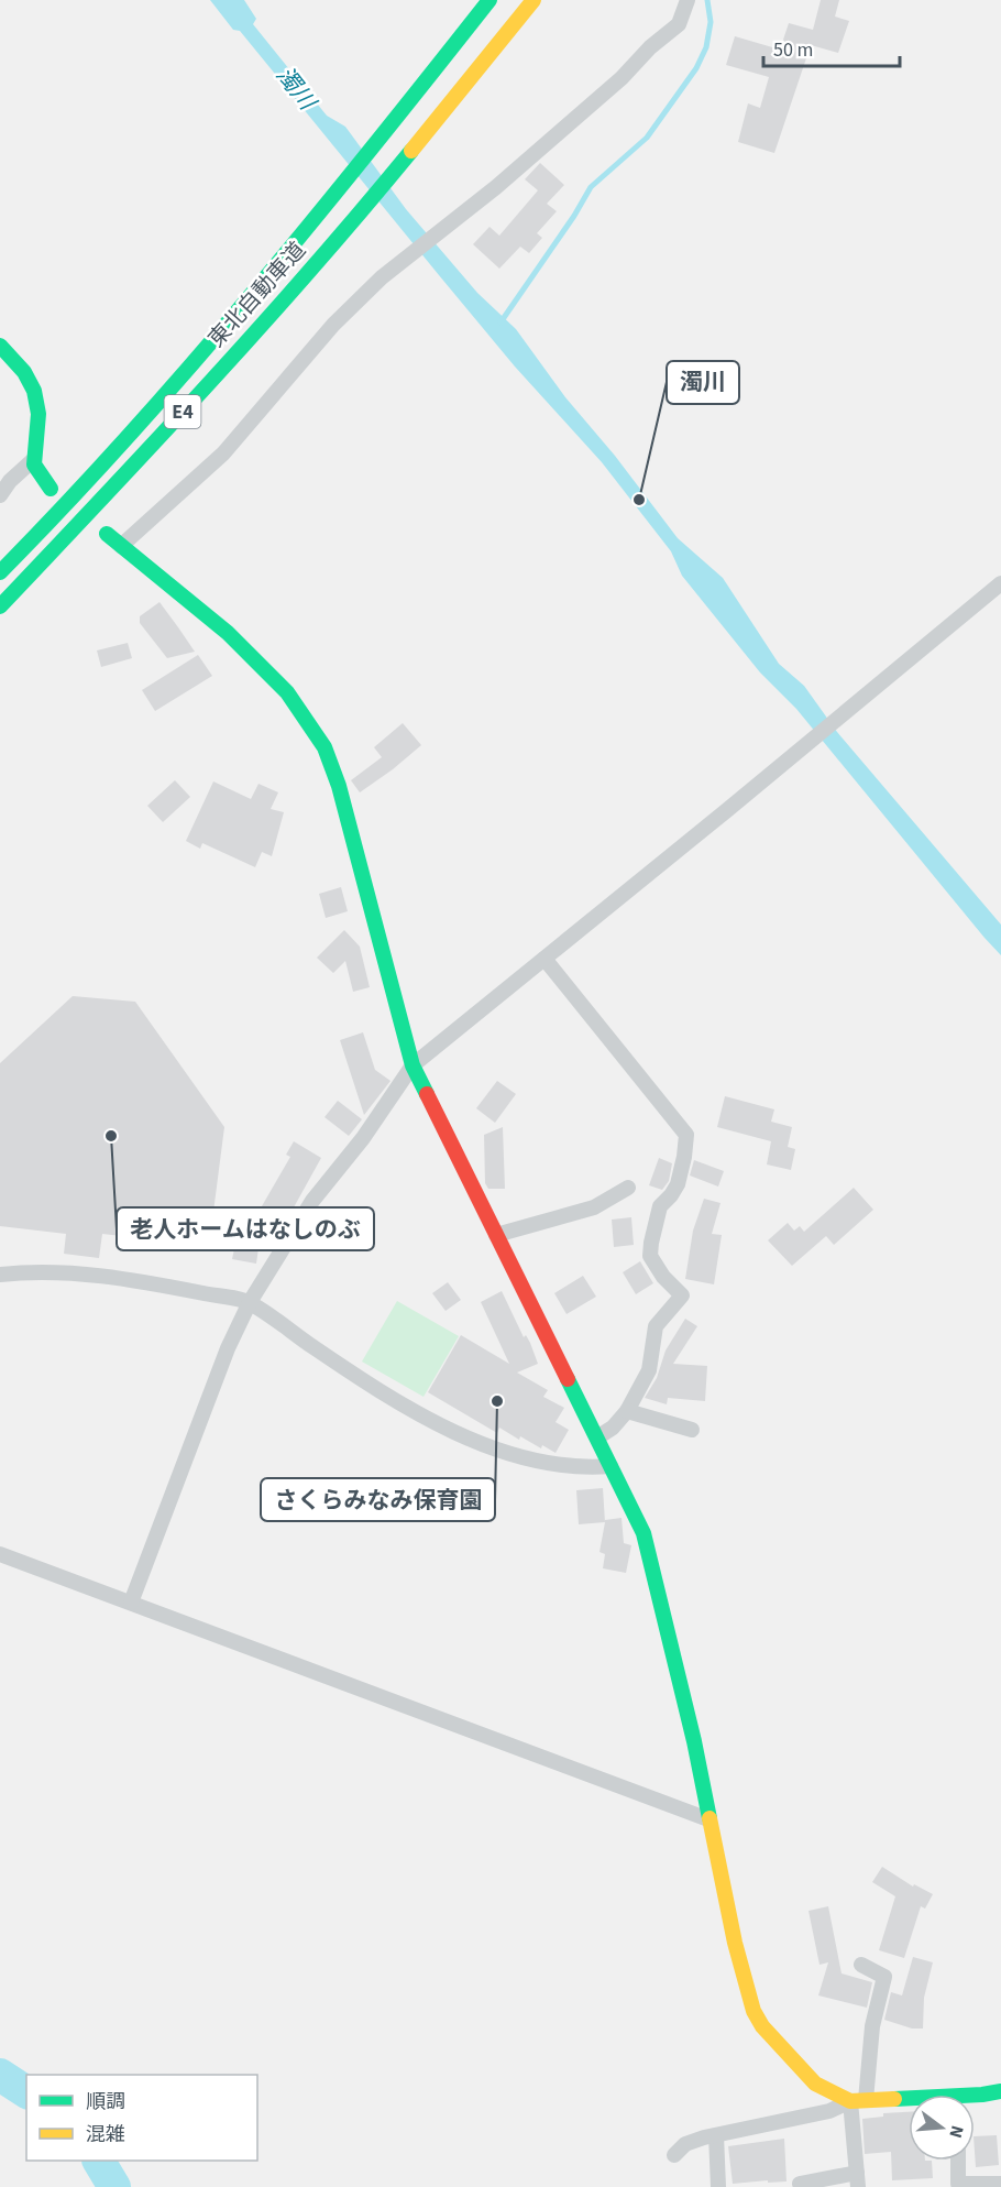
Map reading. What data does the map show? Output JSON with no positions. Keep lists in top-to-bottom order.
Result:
{
  "streets": {
    "main road": ["東北自動車道", "E4"]
  },
  "water": ["濁川"],
  "places": ["濁川", "老人ホームはなしのぶ", "さくらみなみ保育園"],
  "legend": ["順調", "混雑"],
  "scale_bar": "50 m",
  "north": "right"
}
